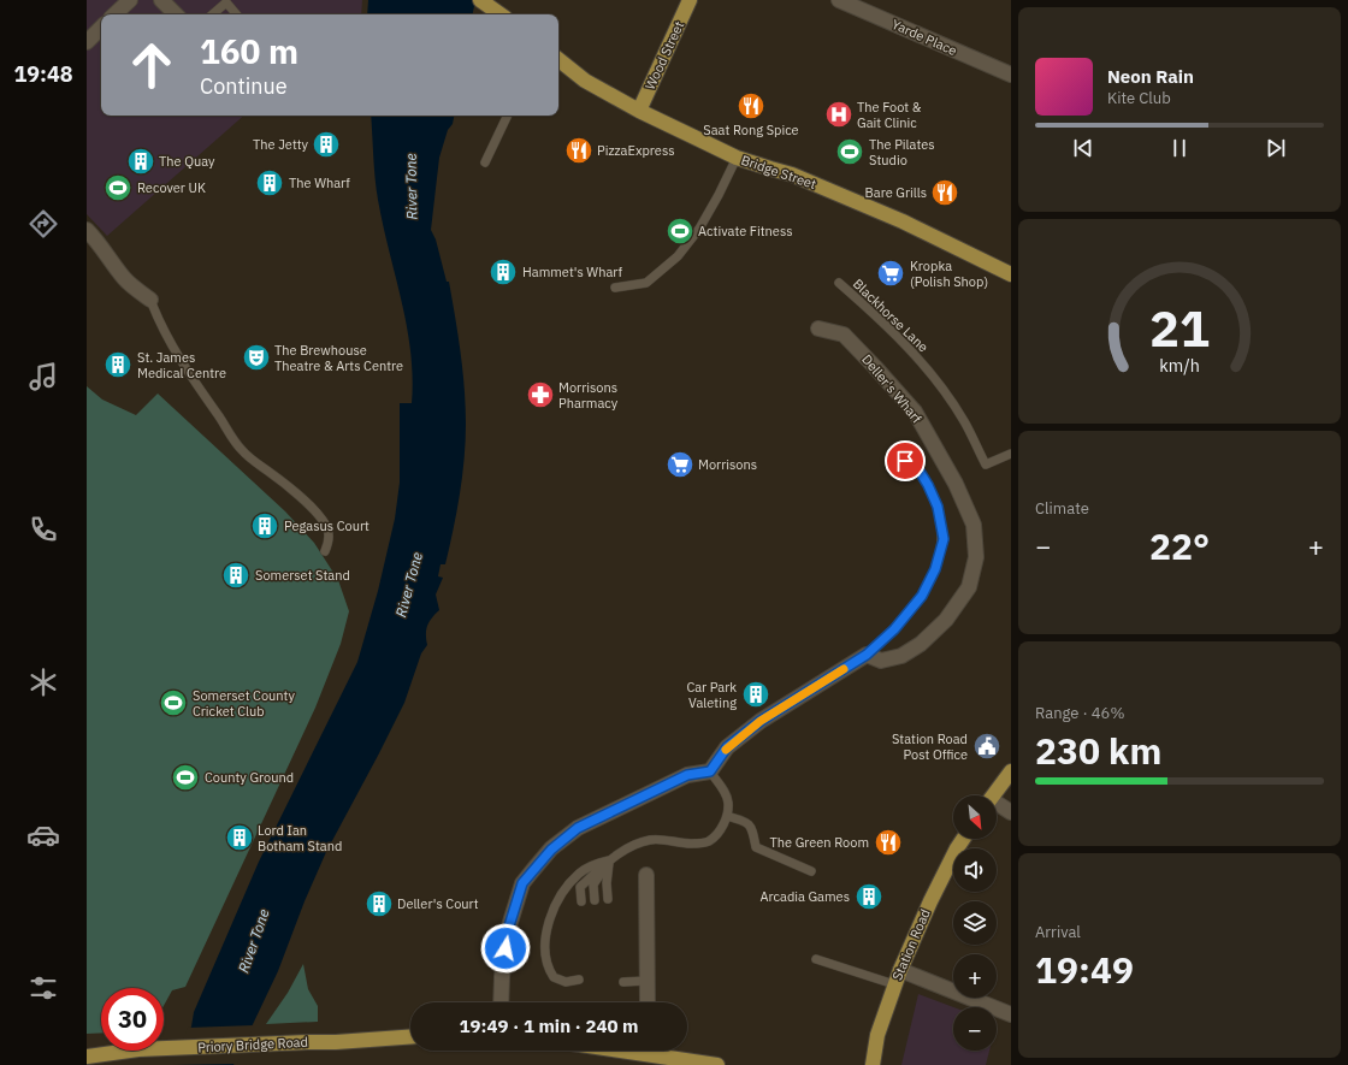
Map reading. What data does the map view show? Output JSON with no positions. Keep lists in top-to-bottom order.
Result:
{
  "streets": {
    "main road": [
      "Wood Street",
      "Bridge Street",
      "Station Road",
      "Priory Bridge Road"
    ],
    "street": ["Yarde Place", "Deller's Wharf"],
    "lane": ["Blackhorse Lane"]
  },
  "crossings": [
    ["Wood Street", "Bridge Street"]
  ],
  "water": ["River Tone"],
  "places": {
    "restaurant": [
      "Saat Rong Spice",
      "PizzaExpress",
      "Bare Grills",
      "The Green Room"
    ],
    "hospital": ["The Foot & Gait Clinic"],
    "building": [
      "The Jetty",
      "The Quay",
      "The Wharf",
      "Hammet's Wharf",
      "St. James Medical Centre",
      "Pegasus Court",
      "Somerset Stand",
      "Car Park Valeting",
      "Lord Ian Botham Stand",
      "Arcadia Games",
      "Deller's Court"
    ],
    "sports": [
      "The Pilates Studio",
      "Recover UK",
      "Activate Fitness",
      "Somerset County Cricket Club",
      "County Ground"
    ],
    "supermarket": ["Kropka (Polish Shop)", "Morrisons"],
    "theatre": ["The Brewhouse Theatre & Arts Centre"],
    "pharmacy": ["Morrisons Pharmacy"],
    "public building": ["Station Road Post Office"]
  },
  "north": "bottom right",
  "page": {
    "tabs": "19:48",
    "turn": ["160 m", "Continue"],
    "song": ["Neon Rain", "Kite Club"],
    "tile": [
      "Climate",
      ["Range · 46%", "230 km"],
      ["Arrival", "19:49"]
    ],
    "heat": ["−", "22°", "+"],
    "map_buttons": ["+", "−"],
    "limit": "30",
    "trip": "19:49 · 1 min · 240 m",
    "gauge": ["21", "km/h"]
  }
}
